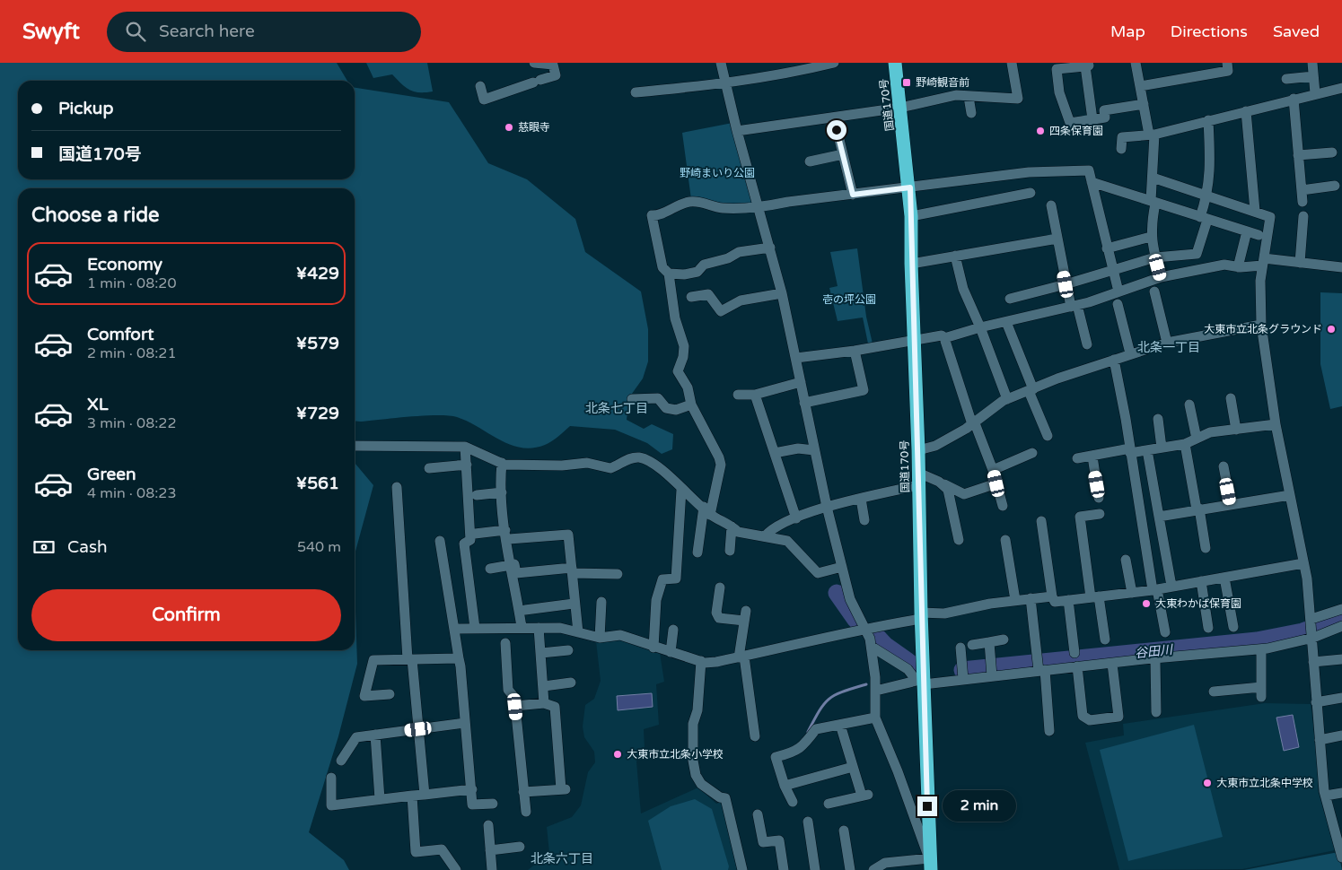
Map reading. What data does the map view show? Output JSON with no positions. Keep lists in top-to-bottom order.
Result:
{
  "streets": {
    "highway": ["国道170号"]
  },
  "districts": ["北条一丁目", "北条七丁目", "北条六丁目"],
  "water": ["谷田川"],
  "parks": ["野崎まいり公園", "壱の坪公園"],
  "places": {
    "transit": ["野崎観音前"],
    "other": [
      "慈眼寺",
      "四条保育園",
      "大東市立北条グラウンド",
      "大東わかば保育園",
      "大東市立北条小学校",
      "大東市立北条中学校"
    ]
  },
  "page": {
    "header": "Swyft",
    "search": "Search here",
    "nav": ["Map", "Directions", "Saved"],
    "banner": ["Pickup", "国道170号"],
    "heading": "Choose a ride",
    "list": [
      {
        "name": "Economy",
        "note": "1 min · 08:20",
        "value": "¥429"
      },
      {
        "name": "Comfort",
        "note": "2 min · 08:21",
        "value": "¥579"
      },
      {
        "name": "XL",
        "note": "3 min · 08:22",
        "value": "¥729"
      },
      {
        "name": "Green",
        "note": "4 min · 08:23",
        "value": "¥561"
      }
    ],
    "pay": ["Cash", "540 m"],
    "buttons": "Confirm",
    "bubble": "2 min"
  }
}
